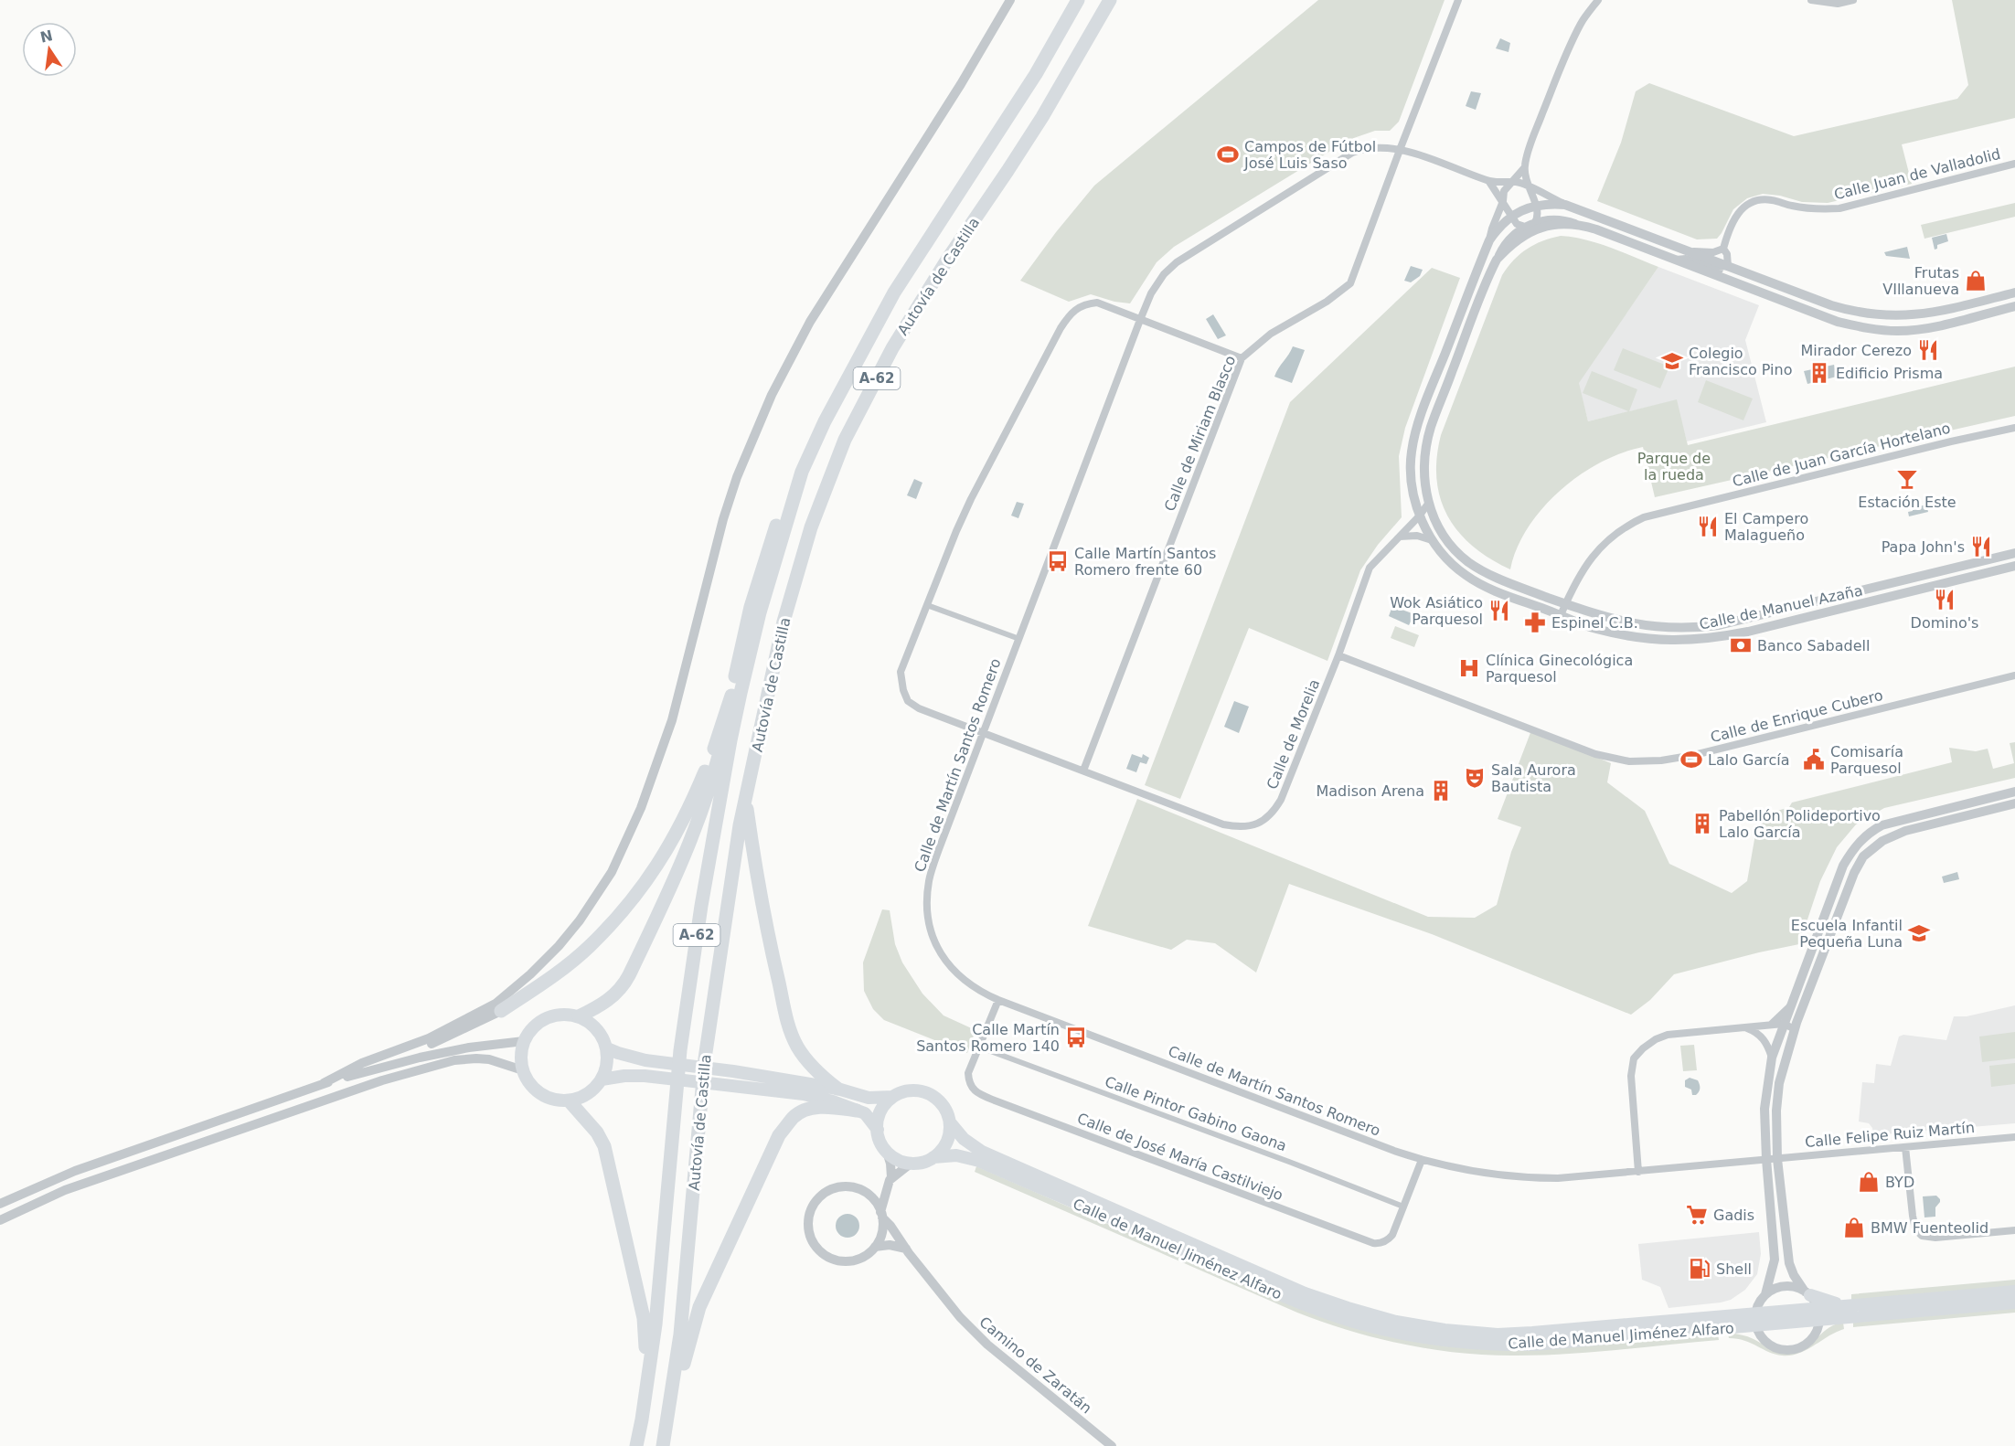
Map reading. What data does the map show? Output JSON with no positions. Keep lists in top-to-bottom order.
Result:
{
  "streets": {
    "highway": ["Autovía de Castilla", "A-62", "Calle de Manuel Jiménez Alfaro"],
    "street": [
      "Calle Juan de Valladolid",
      "Calle de Miriam Blasco",
      "Calle de Juan García Hortelano",
      "Calle de Manuel Azaña",
      "Calle de Enrique Cubero",
      "Calle de Morelia",
      "Calle de Martín Santos Romero",
      "Calle Pintor Gabino Gaona",
      "Calle Felipe Ruiz Martín",
      "Calle de José María Castilviejo",
      "Camino de Zaratán"
    ]
  },
  "crossings": [
    ["Calle de Miriam Blasco", "Calle de Morelia"],
    ["Calle de Miriam Blasco", "Calle de Martín Santos Romero"],
    ["Calle de Juan García Hortelano", "Calle de Manuel Azaña"],
    ["Calle de Manuel Azaña", "Calle de Morelia"],
    ["Calle de Manuel Azaña", "Calle de Martín Santos Romero"],
    ["Calle de Enrique Cubero", "Calle de Morelia"],
    ["Calle de Morelia", "Calle de Martín Santos Romero"],
    ["Calle de Martín Santos Romero", "Calle Felipe Ruiz Martín"],
    ["Calle de Martín Santos Romero", "Calle de José María Castilviejo"],
    ["Calle Pintor Gabino Gaona", "Calle de José María Castilviejo"]
  ],
  "parks": ["Parque de la rueda"],
  "places": {
    "sports": ["Campos de Fútbol José Luis Saso", "Lalo García"],
    "shop": ["Frutas VIllanueva", "BYD", "BMW Fuenteolid"],
    "restaurant": [
      "Mirador Cerezo",
      "El Campero Malagueño",
      "Papa John's",
      "Domino's",
      "Wok Asiático Parquesol"
    ],
    "school or university": ["Colegio Francisco Pino", "Escuela Infantil Pequeña Luna"],
    "building": ["Edificio Prisma", "Madison Arena", "Pabellón Polideportivo Lalo García"],
    "bar": ["Estación Este"],
    "bus stop": ["Calle Martín Santos Romero frente 60", "Calle Martín Santos Romero 140"],
    "pharmacy": ["Espinel C.B."],
    "bank": ["Banco Sabadell"],
    "hospital": ["Clínica Ginecológica Parquesol"],
    "public building": ["Comisaría Parquesol"],
    "theatre": ["Sala Aurora Bautista"],
    "supermarket": ["Gadis"],
    "fuel station": ["Shell"]
  },
  "north": "top"
}
